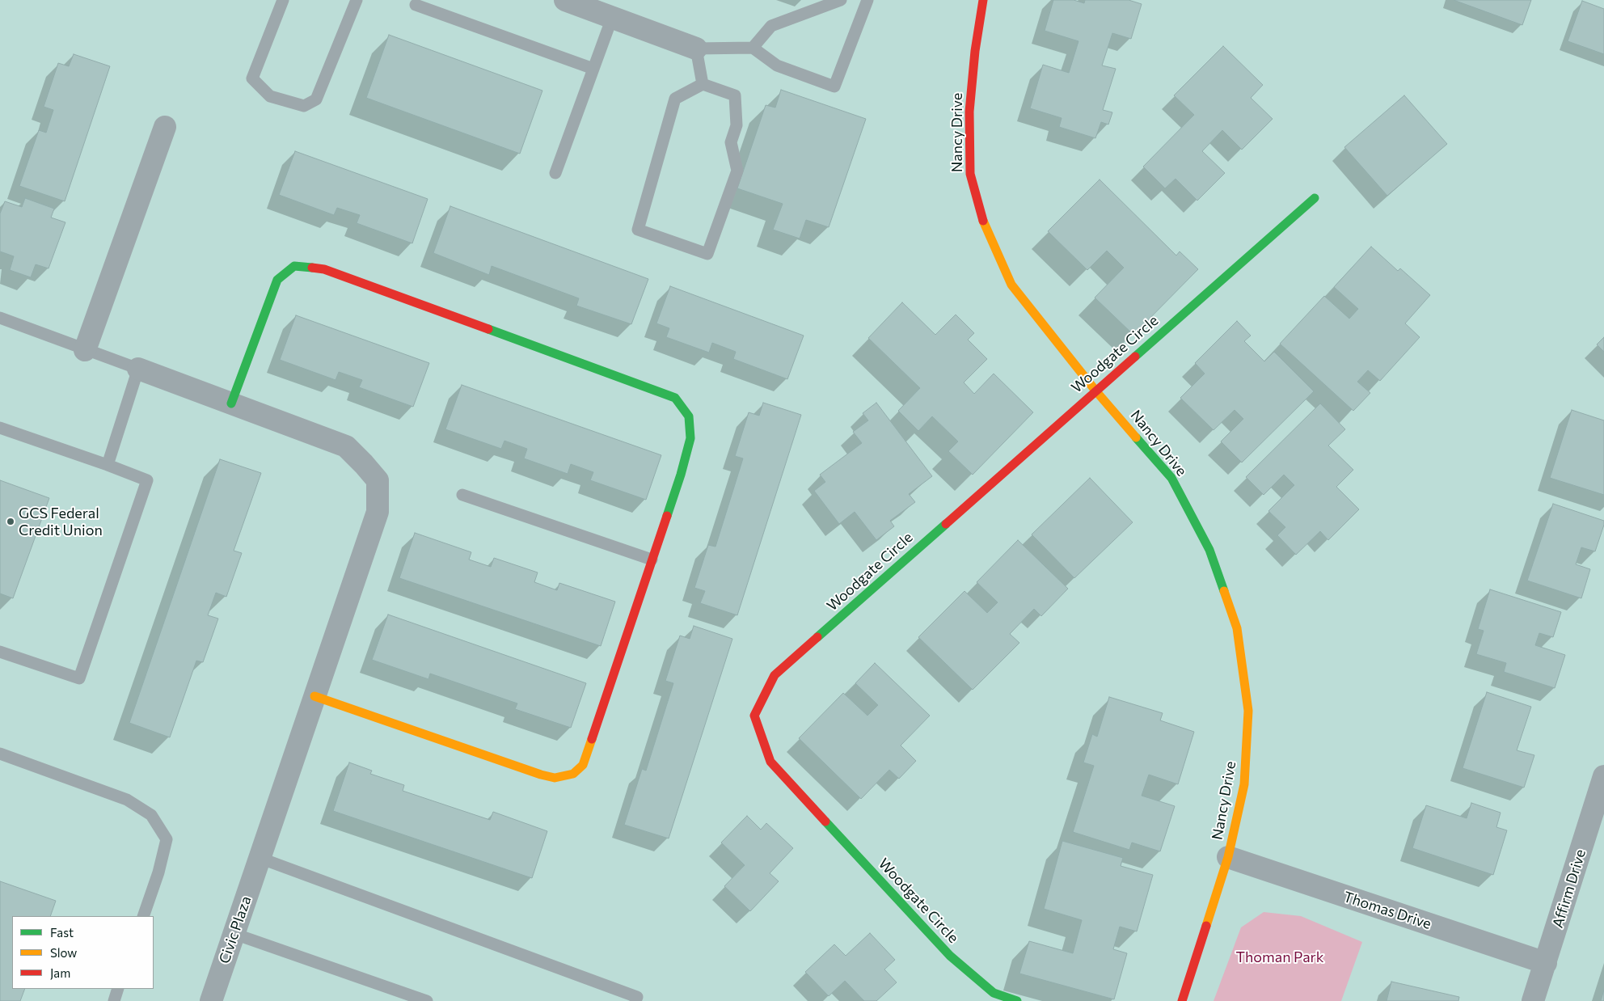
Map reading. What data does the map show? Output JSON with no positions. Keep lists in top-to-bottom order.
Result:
{
  "streets": {
    "street": [
      "Nancy Drive",
      "Woodgate Circle",
      "Affirm Drive",
      "Thomas Drive",
      "Civic Plaza"
    ]
  },
  "crossings": [
    ["Nancy Drive", "Woodgate Circle"],
    ["Nancy Drive", "Thomas Drive"],
    ["Affirm Drive", "Thomas Drive"]
  ],
  "parks": ["Thoman Park"],
  "places": ["GCS Federal Credit Union"],
  "legend": ["Fast", "Slow", "Jam"]
}
